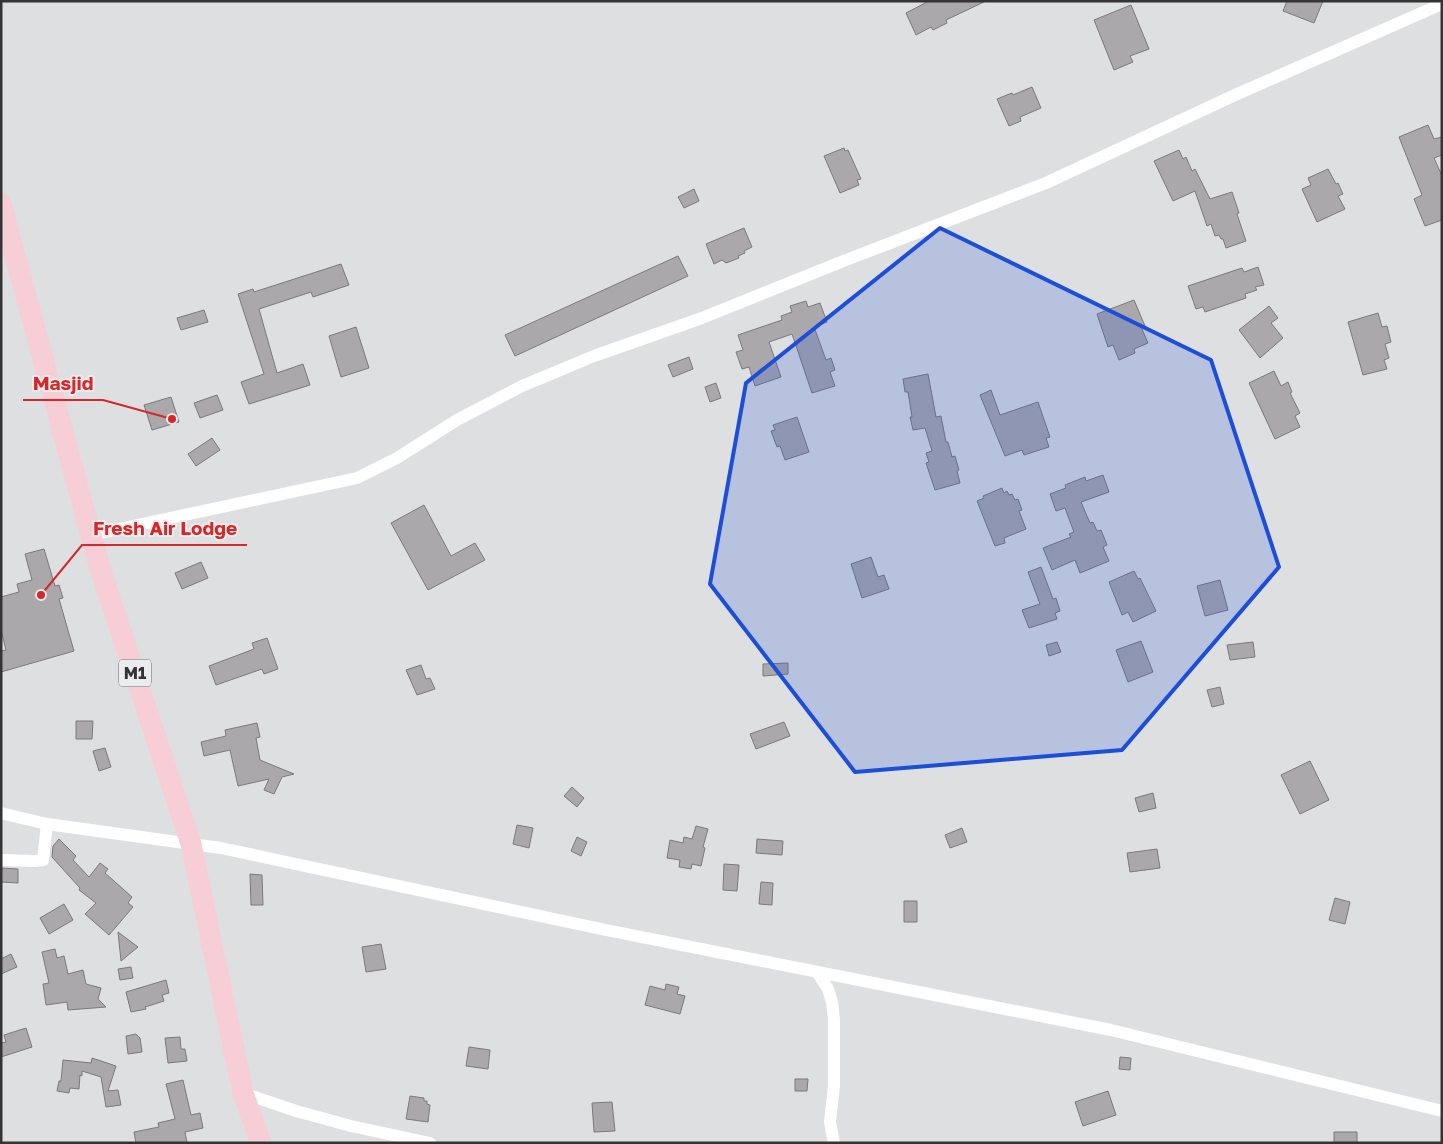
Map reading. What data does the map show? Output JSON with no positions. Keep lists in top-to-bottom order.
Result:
{
  "streets": {
    "main road": ["M1"]
  },
  "places": ["Masjid", "Fresh Air Lodge"]
}
